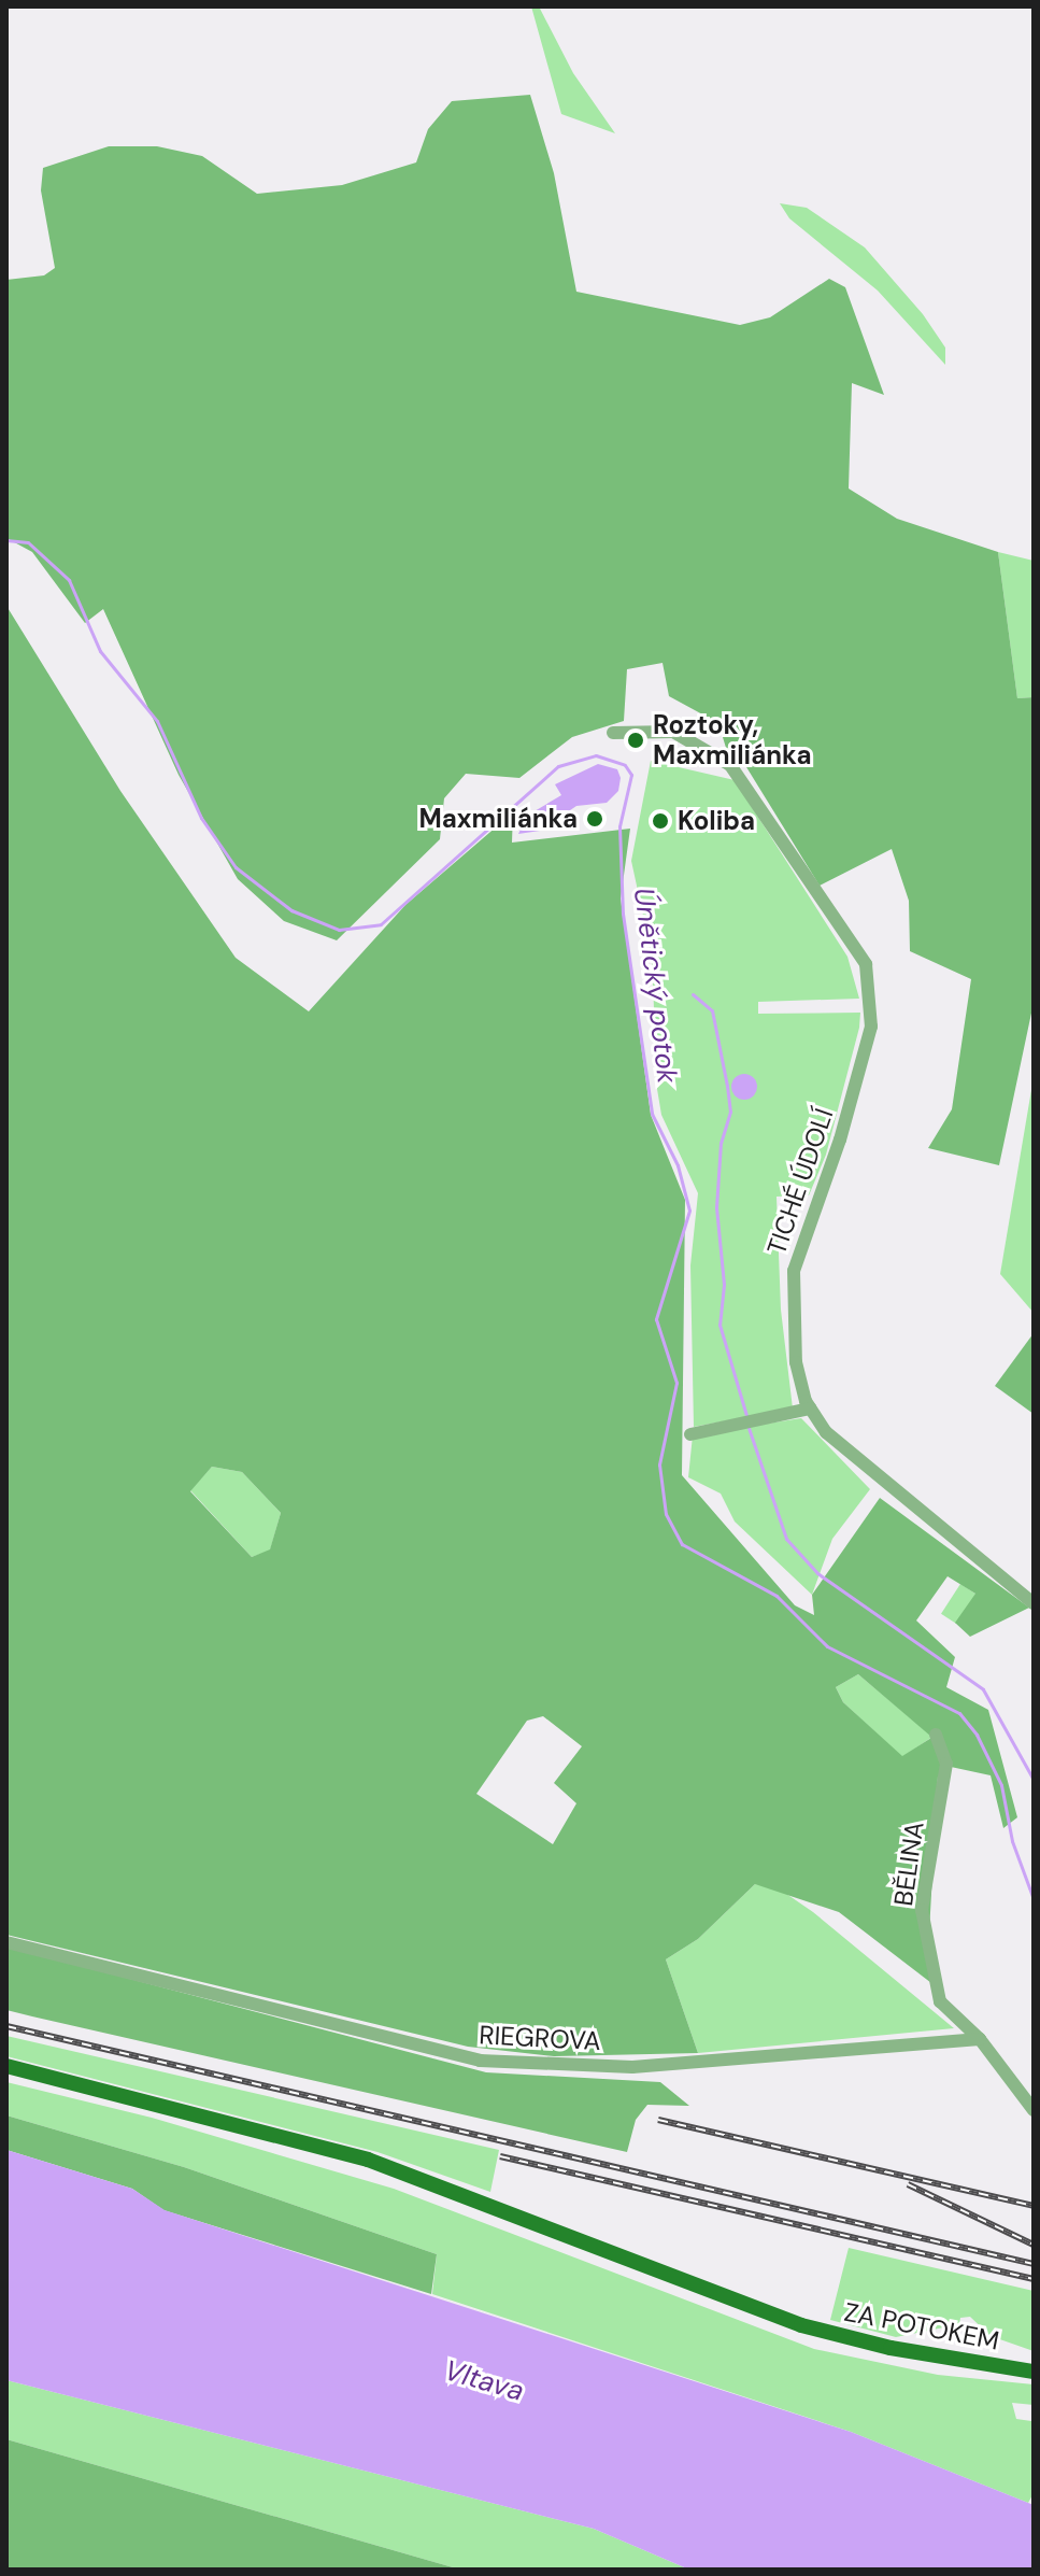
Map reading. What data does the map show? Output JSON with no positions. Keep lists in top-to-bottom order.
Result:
{
  "streets": {
    "main road": ["ZA POTOKEM"],
    "street": ["TICHÉ ÚDOLÍ", "BĚLINA", "RIEGROVA"]
  },
  "crossings": [
    ["BĚLINA", "RIEGROVA"]
  ],
  "water": ["Únětický potok", "Vltava"],
  "places": ["Roztoky, Maxmiliánka", "Maxmiliánka", "Koliba"]
}
